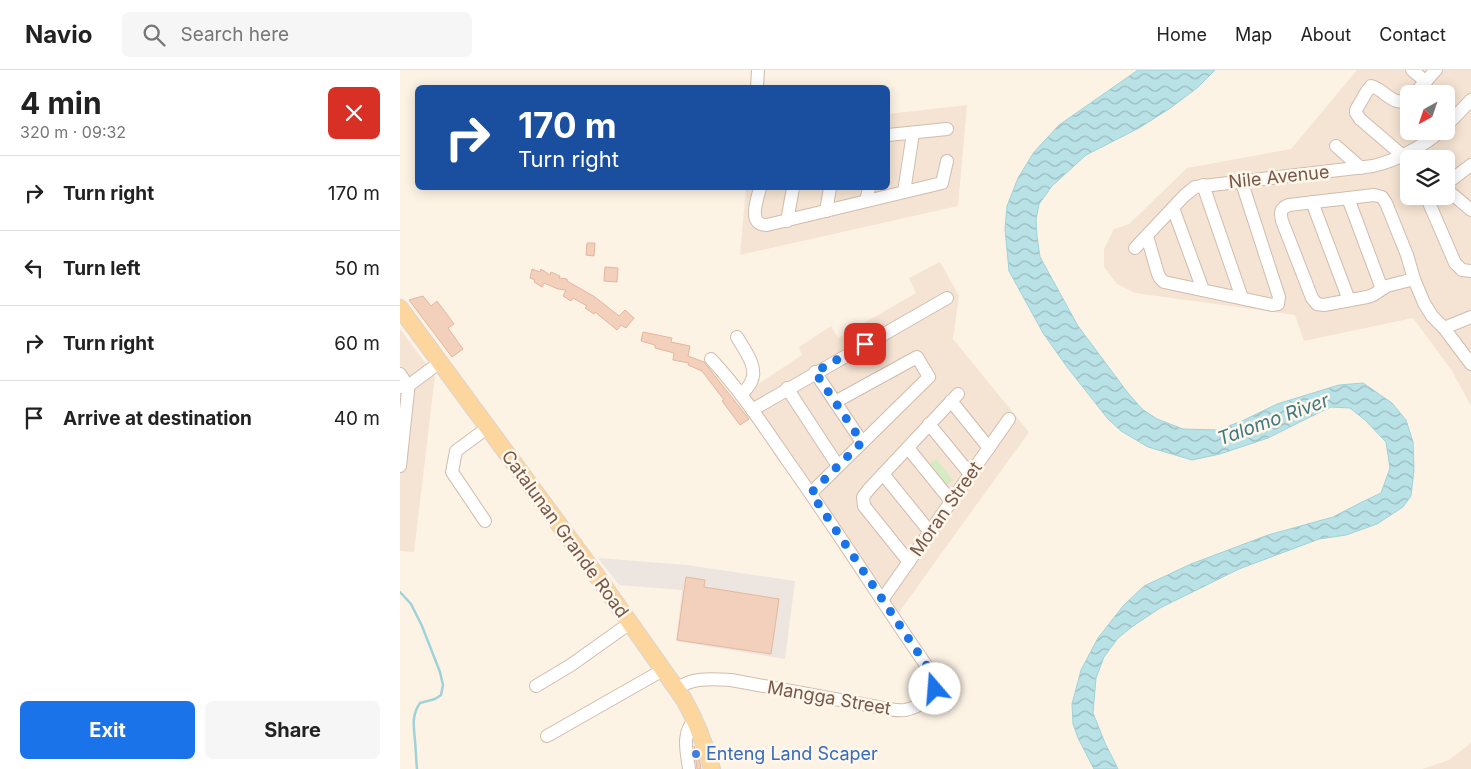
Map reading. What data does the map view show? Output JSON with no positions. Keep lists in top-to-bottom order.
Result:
{
  "streets": {
    "main road": ["Catalunan Grande Road"],
    "street": ["Nile Avenue", "Moran Street", "Mangga Street"]
  },
  "crossings": [
    ["Moran Street", "Mangga Street"],
    ["Catalunan Grande Road", "Mangga Street"]
  ],
  "water": ["Talomo River"],
  "places": ["Enteng Land Scaper"],
  "north": "bottom left",
  "page": {
    "header": "Navio",
    "search": "Search here",
    "nav": [
      "Home",
      "Map",
      "About",
      "Contact"
    ],
    "heading": ["4 min", "320 m · 09:32"],
    "turn": ["170 m", "Turn right"],
    "list": [
      {
        "name": "Turn right",
        "value": "170 m"
      },
      {
        "name": "Turn left",
        "value": "50 m"
      },
      {
        "name": "Turn right",
        "value": "60 m"
      },
      {
        "name": "Arrive at destination",
        "value": "40 m"
      }
    ],
    "buttons": ["Exit", "Share"]
  }
}
